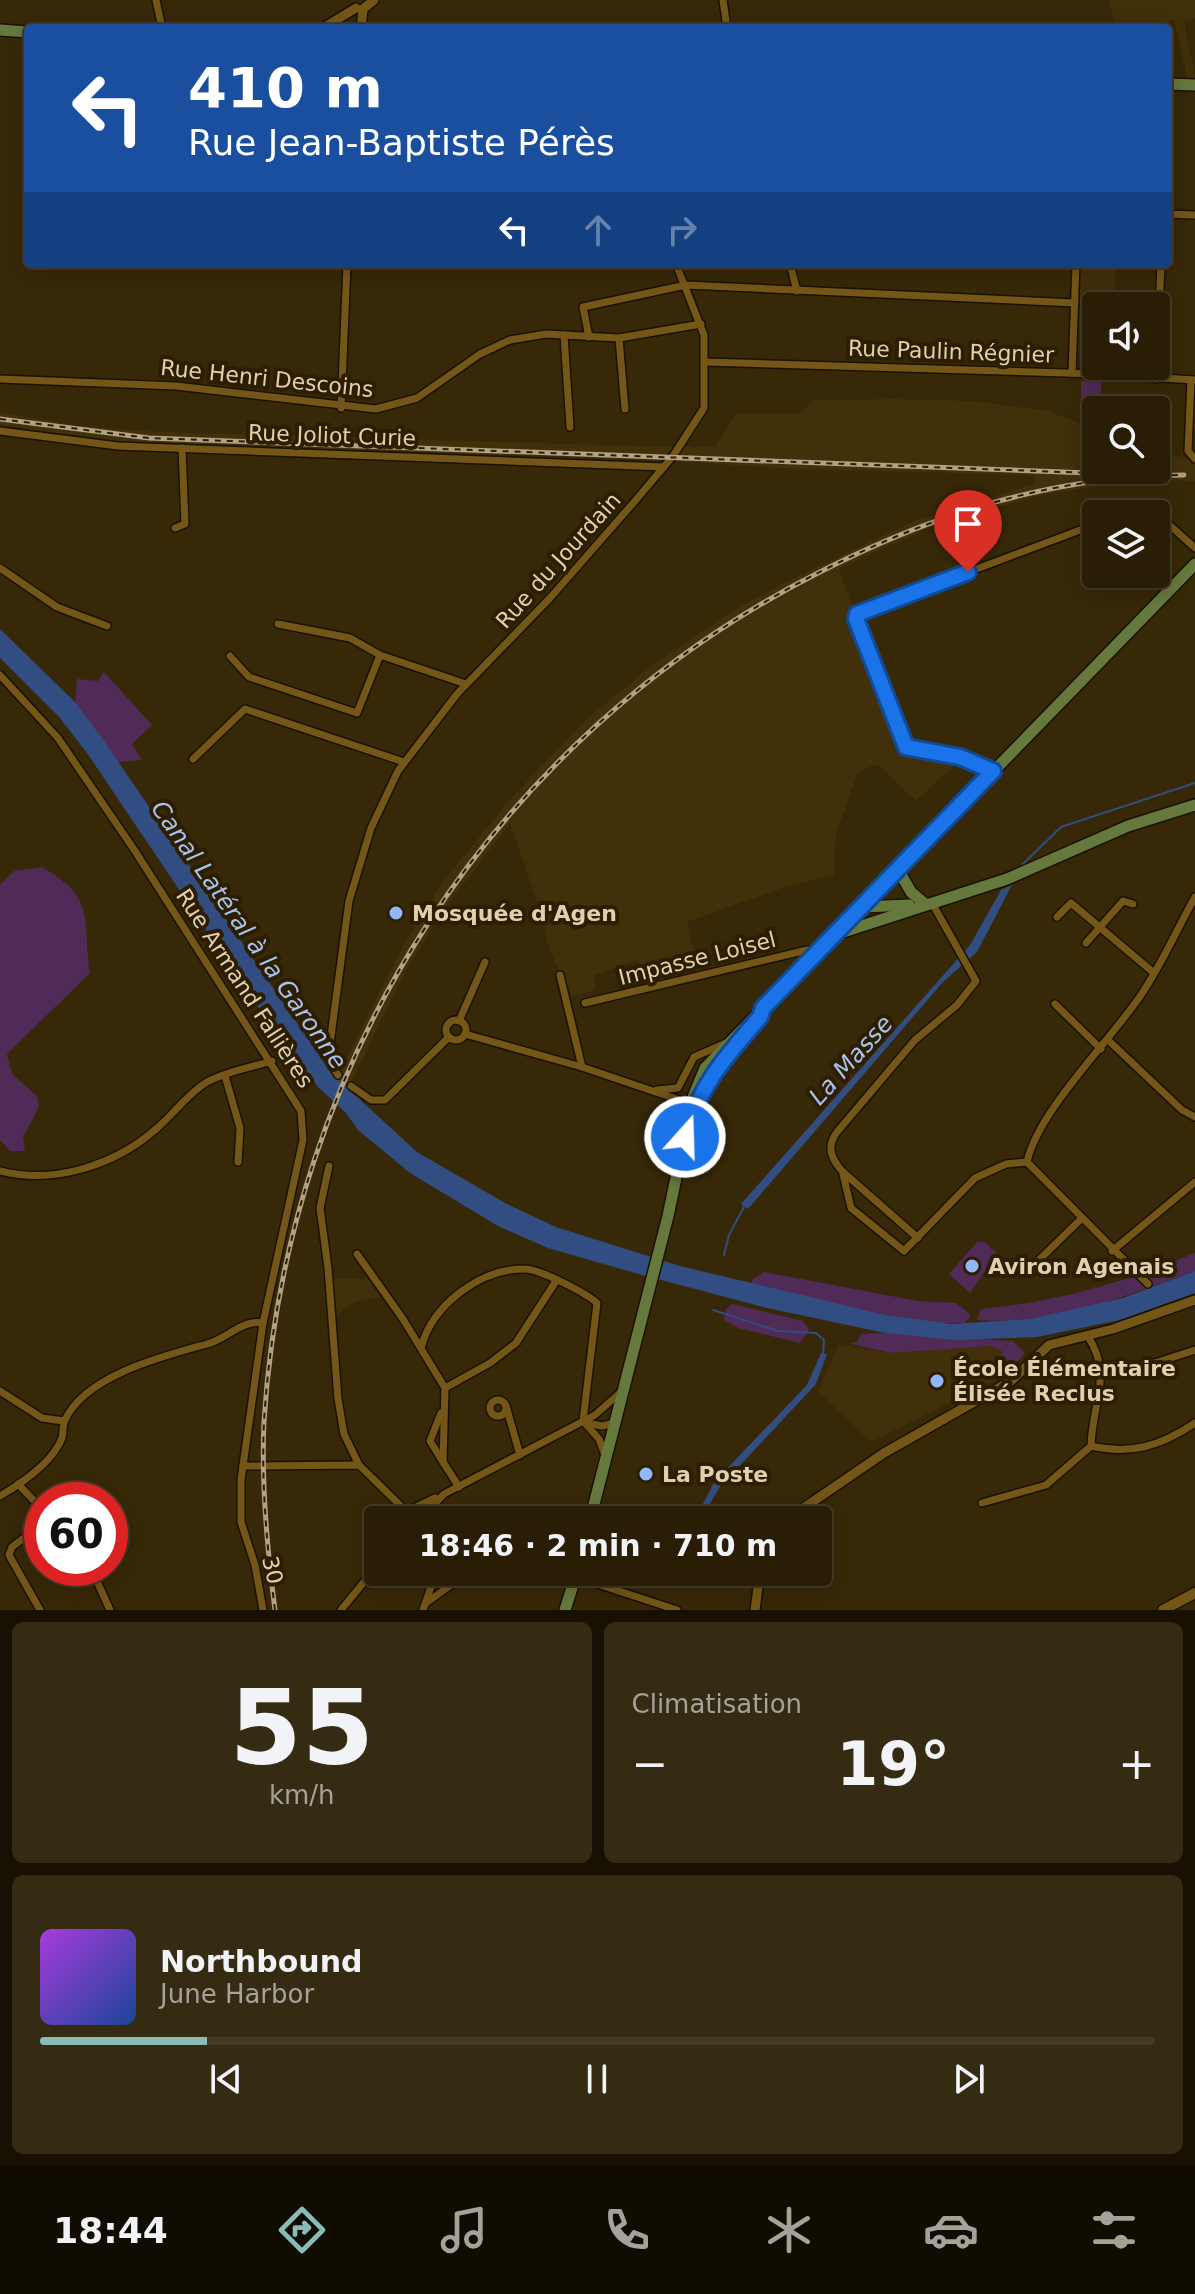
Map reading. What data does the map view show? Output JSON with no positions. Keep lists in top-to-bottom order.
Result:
{
  "streets": {
    "street": [
      "Rue Paulin Régnier",
      "Rue Henri Descoins",
      "Rue Joliot Curie",
      "Rue du Jourdain",
      "Impasse Loisel",
      "Rue Armand Fallières",
      "30"
    ]
  },
  "crossings": [
    ["Rue Paulin Régnier", "Rue du Jourdain"],
    ["Rue Henri Descoins", "Rue du Jourdain"],
    ["Rue Joliot Curie", "Rue du Jourdain"],
    ["Rue Armand Fallières", "30"]
  ],
  "water": ["Canal Latéral à la Garonne", "La Masse"],
  "places": [
    "Mosquée d'Agen",
    "Aviron Agenais",
    "École Élémentaire Élisée Reclus",
    "La Poste"
  ],
  "page": {
    "turn": ["410 m", "Rue Jean-Baptiste Pérès"],
    "limit": "60",
    "trip": "18:46 · 2 min · 710 m",
    "tile": [
      ["55", "km/h"],
      "Climatisation"
    ],
    "heat": ["−", "19°", "+"],
    "song": ["Northbound", "June Harbor"],
    "tabs": "18:44"
  }
}
